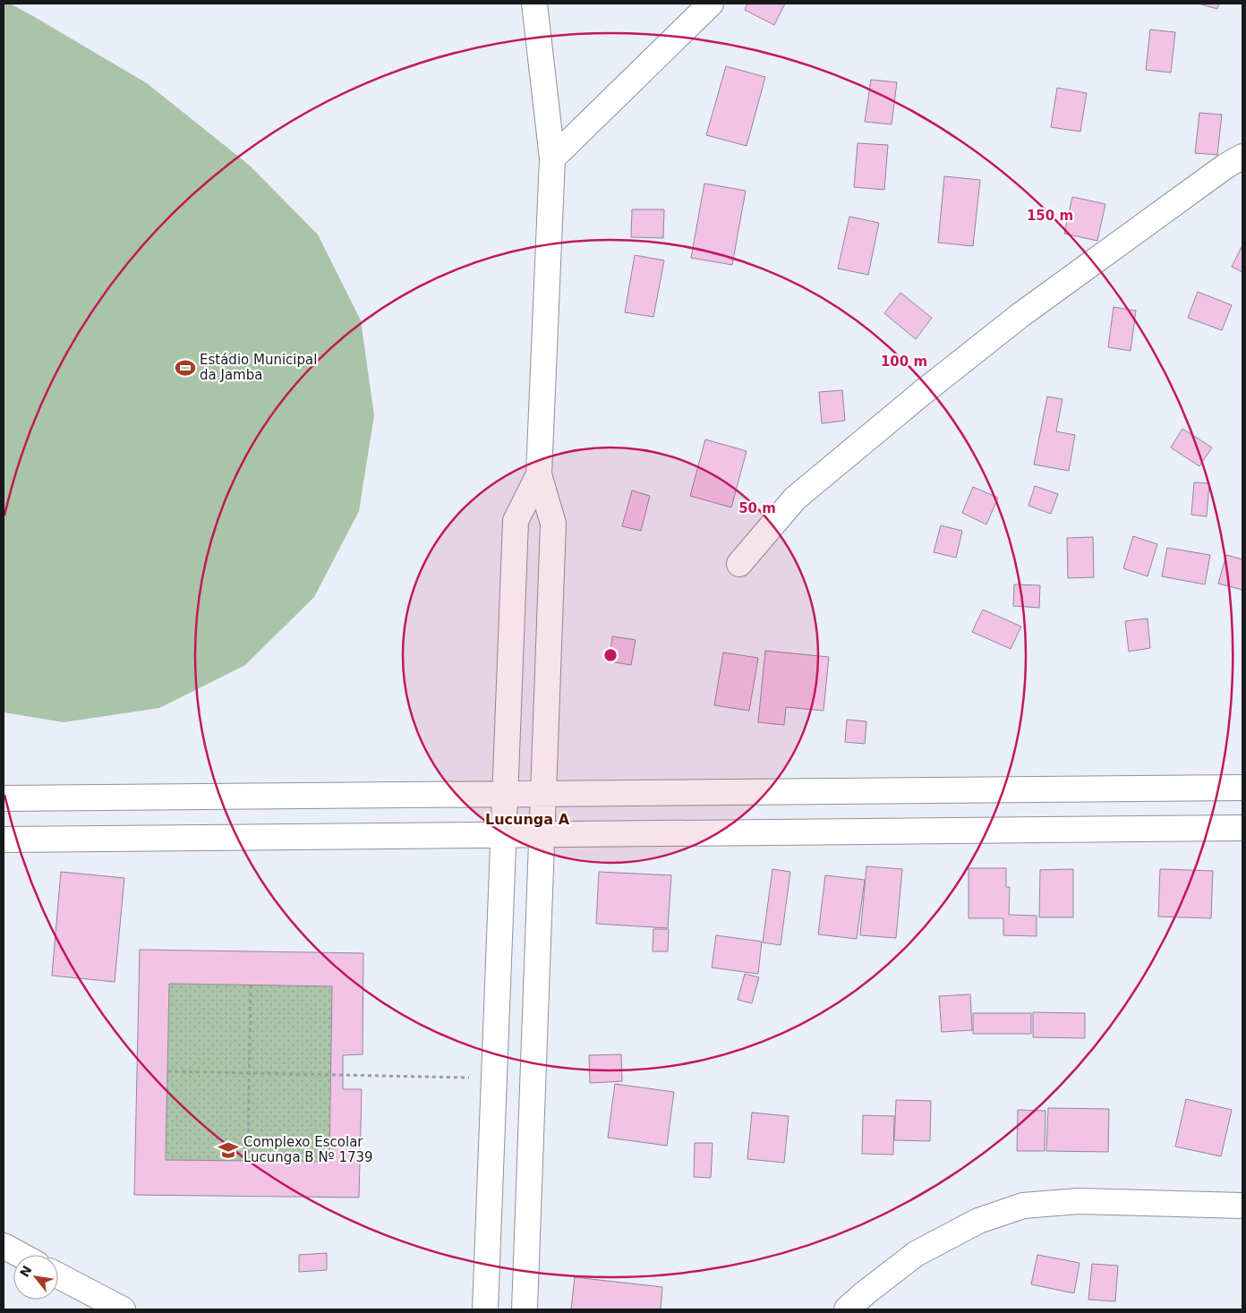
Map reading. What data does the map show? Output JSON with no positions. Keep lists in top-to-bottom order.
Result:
{
  "districts": ["Lucunga A"],
  "places": {
    "sports": ["Estádio Municipal da Jamba"],
    "school or university": ["Complexo Escolar Lucunga B Nº 1739"]
  },
  "north": "top left",
  "rings": ["150 m", "100 m", "50 m"]
}
